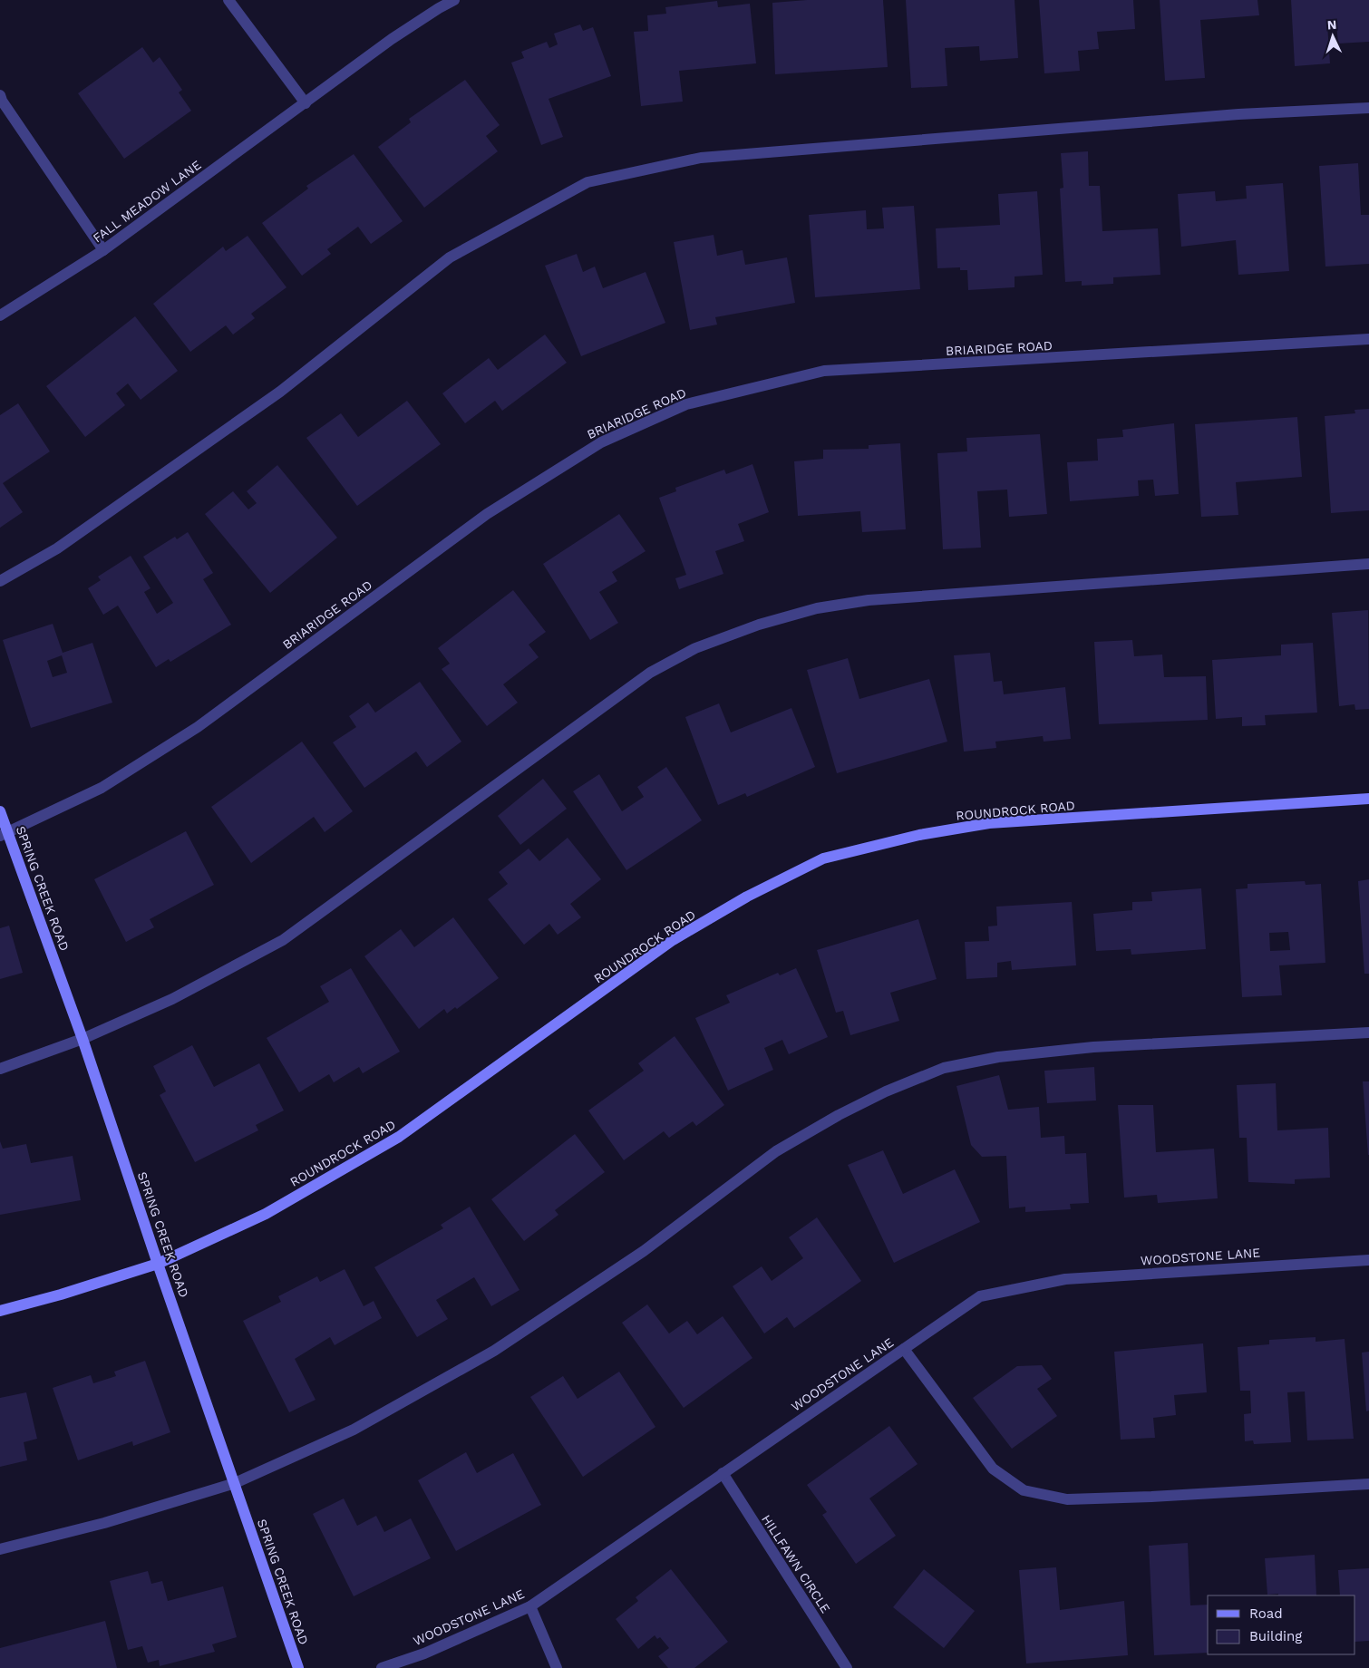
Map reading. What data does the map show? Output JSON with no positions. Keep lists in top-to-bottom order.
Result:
{
  "streets": {
    "street": [
      "FALL MEADOW LANE",
      "BRIARIDGE ROAD",
      "ROUNDROCK ROAD",
      "SPRING CREEK ROAD",
      "WOODSTONE LANE",
      "HILLFAWN CIRCLE"
    ]
  },
  "crossings": [
    ["BRIARIDGE ROAD", "SPRING CREEK ROAD"],
    ["ROUNDROCK ROAD", "SPRING CREEK ROAD"],
    ["WOODSTONE LANE", "HILLFAWN CIRCLE"]
  ],
  "legend": ["Road", "Building"],
  "north": "top"
}
